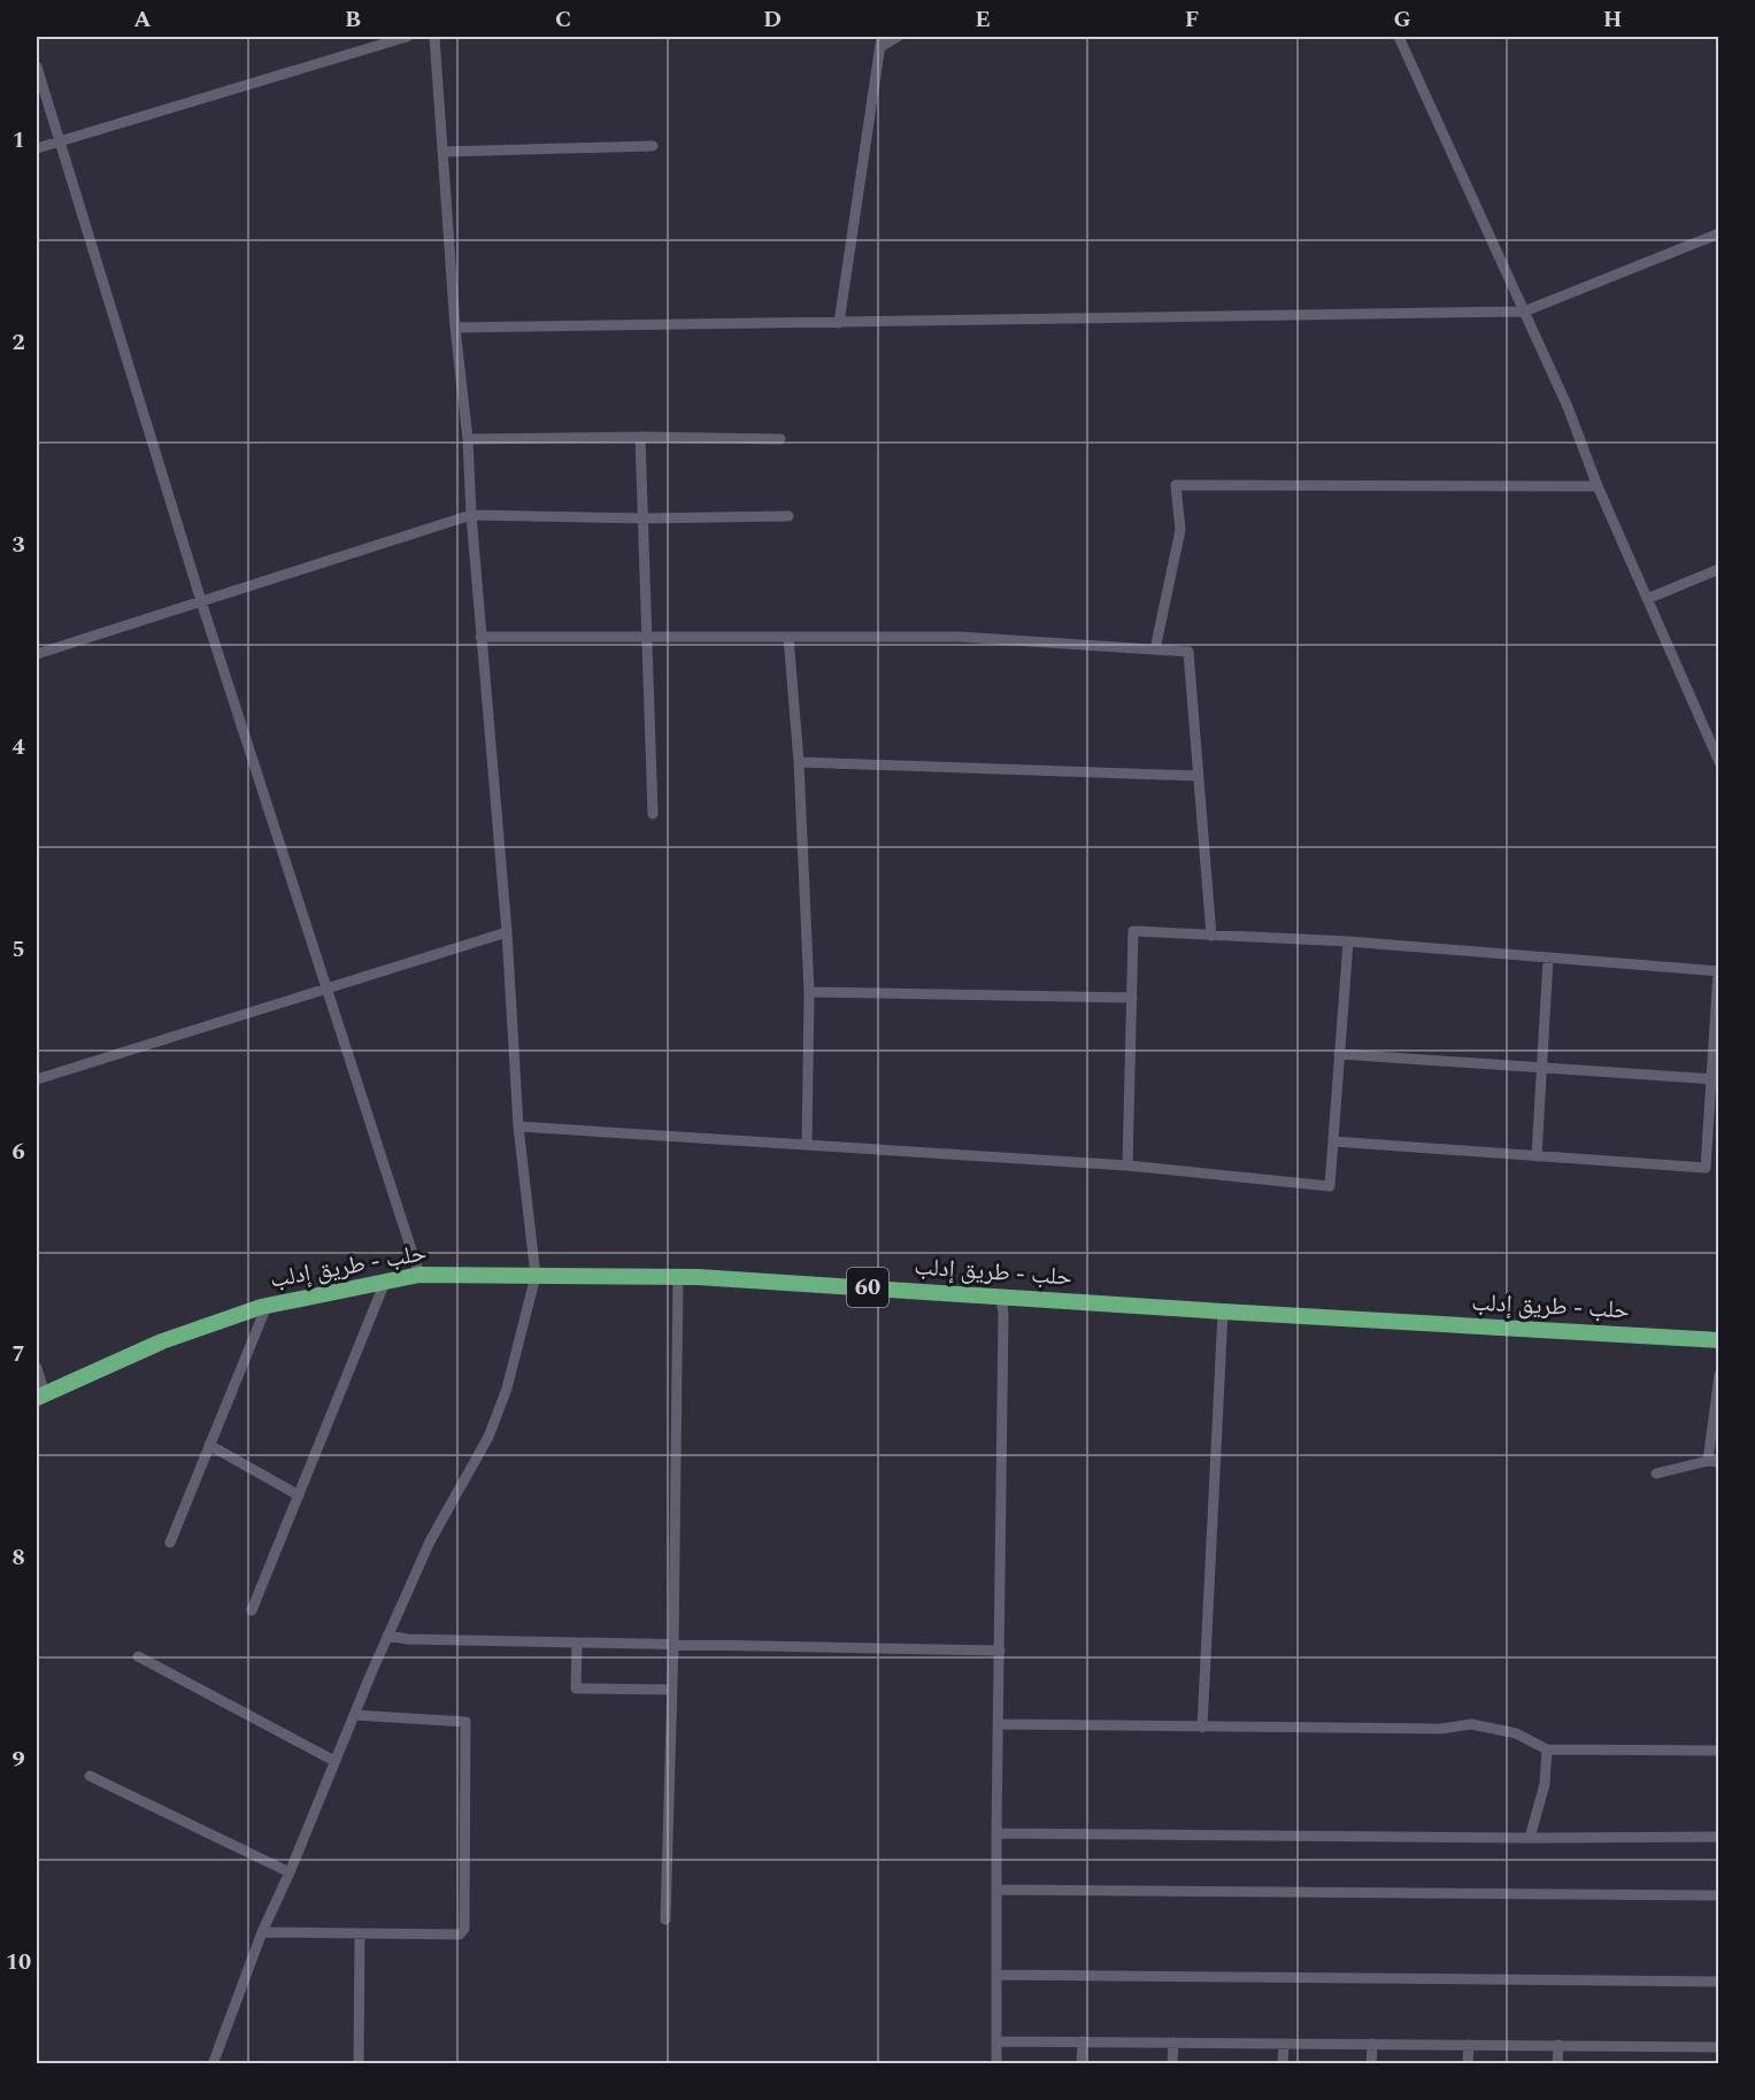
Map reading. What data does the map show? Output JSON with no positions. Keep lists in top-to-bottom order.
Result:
{
  "streets": {
    "highway": ["حلب - طريق إدلب", "60"]
  },
  "grid": {
    "columns": [
      "A",
      "B",
      "C",
      "D",
      "E",
      "F",
      "G",
      "H"
    ],
    "rows": [
      "1",
      "2",
      "3",
      "4",
      "5",
      "6",
      "7",
      "8",
      "9",
      "10"
    ]
  }
}
